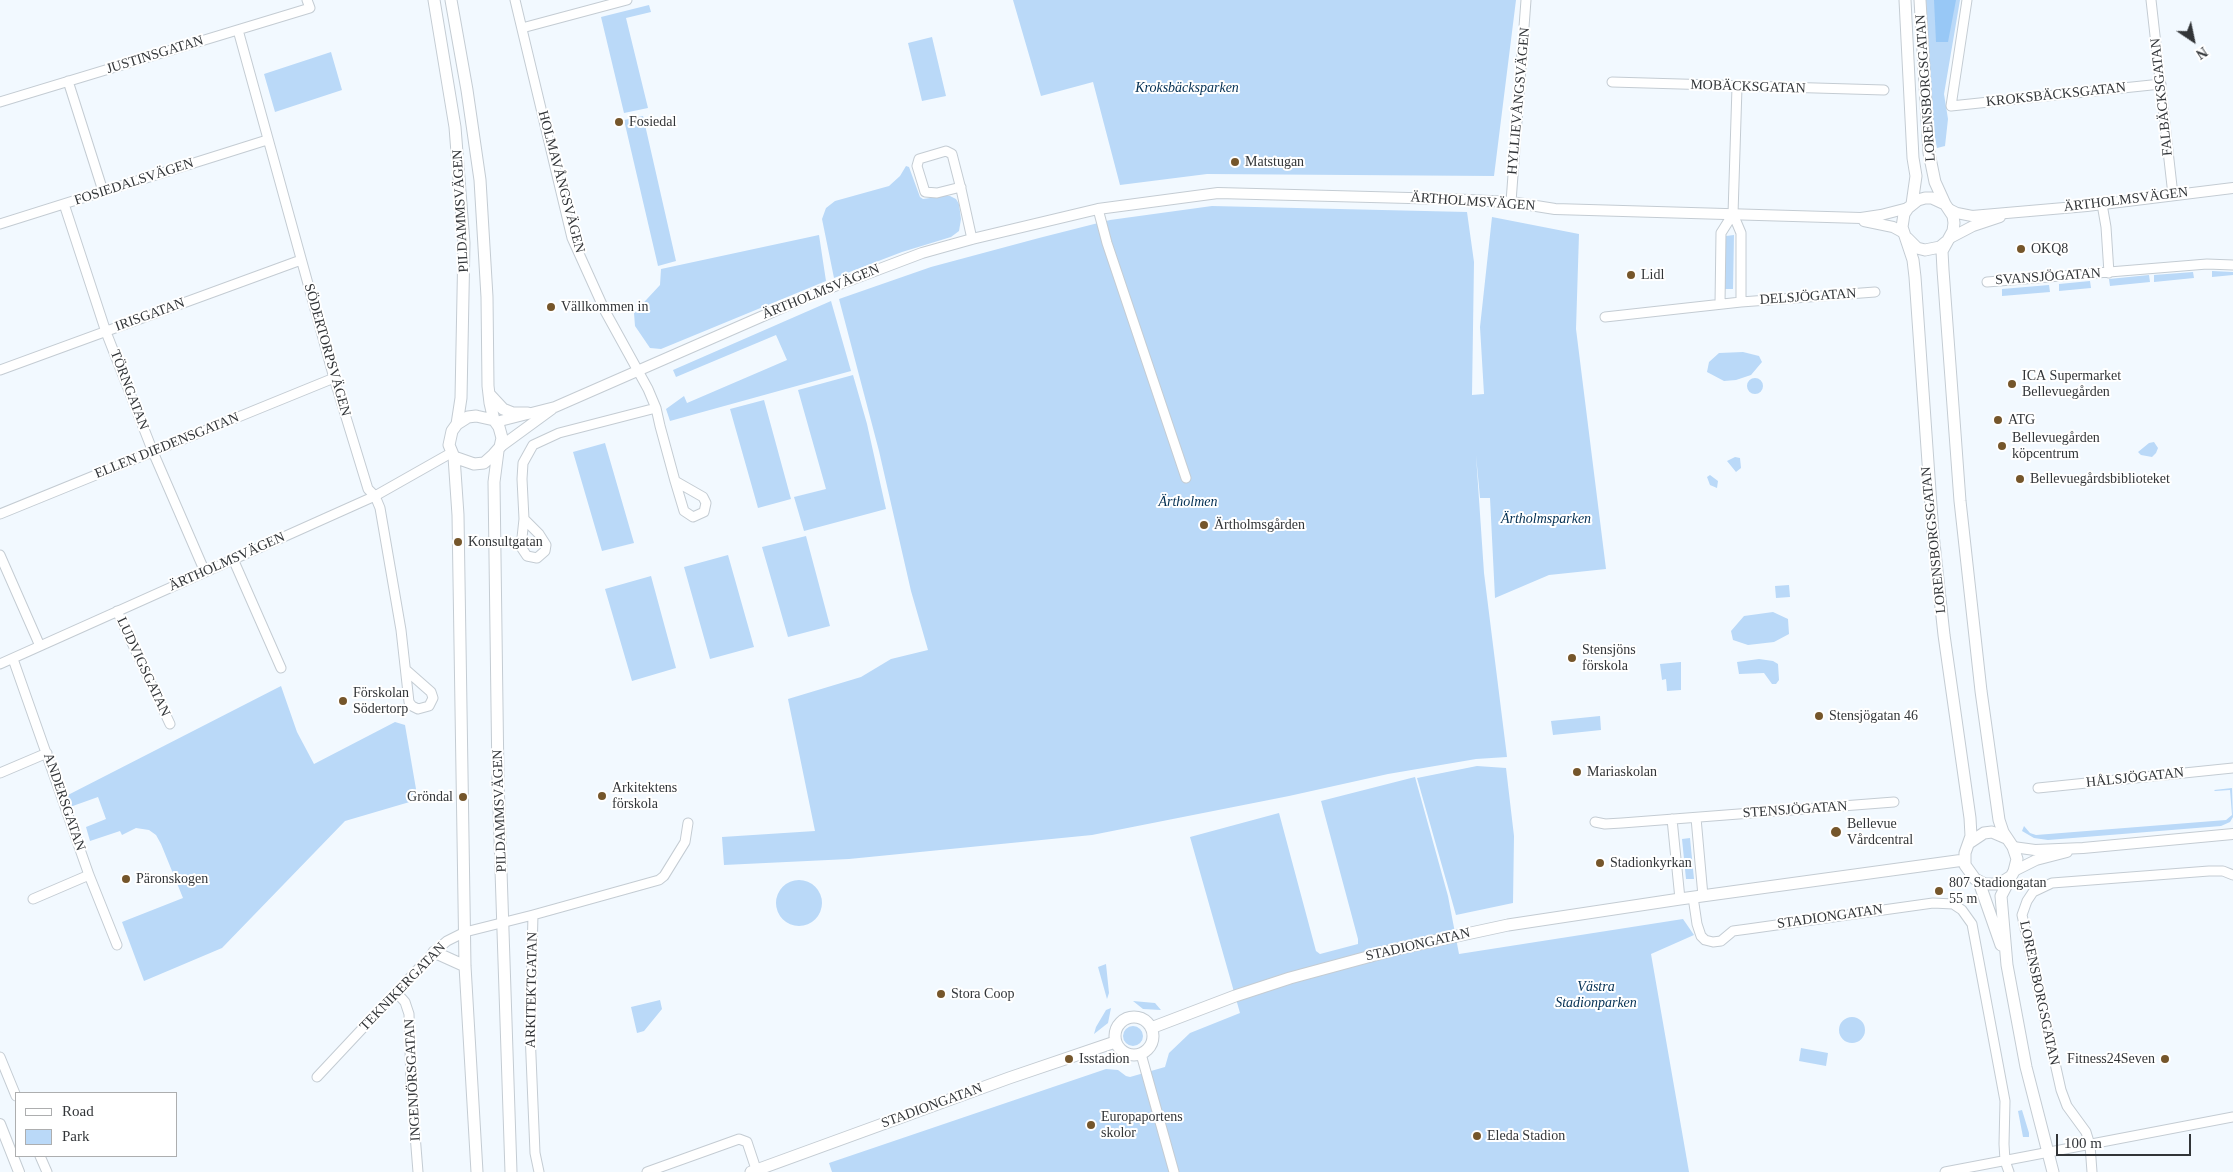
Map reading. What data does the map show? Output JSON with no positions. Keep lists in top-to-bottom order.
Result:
{
  "streets": {
    "main road": [
      "LORENSBORGSGATAN",
      "ÄRTHOLMSVÄGEN",
      "PILDAMMSVÄGEN",
      "STADIONGATAN"
    ],
    "street": [
      "JUSTINSGATAN",
      "MOBÄCKSGATAN",
      "KROKSBÄCKSGATAN",
      "FALBÄCKSGATAN",
      "HYLLIEVÅNGSVÄGEN",
      "FOSIEDALSVÄGEN",
      "HOLMAVÅNGSVÄGEN",
      "SVANSJÖGATAN",
      "DELSJÖGATAN",
      "IRISGATAN",
      "SÖDERTORPSVÄGEN",
      "TÖRNGATAN",
      "ELLEN DIEDENSGATAN",
      "LUDVIGSGATAN",
      "HÅLSJÖGATAN",
      "ANDERSGATAN",
      "STENSJÖGATAN",
      "TEKNIKERGATAN",
      "ARKITEKTGATAN",
      "INGENJÖRSGATAN"
    ]
  },
  "crossings": [
    ["JUSTINSGATAN", "SÖDERTORPSVÄGEN"],
    ["LORENSBORGSGATAN", "ÄRTHOLMSVÄGEN"],
    ["LORENSBORGSGATAN", "STADIONGATAN"],
    ["KROKSBÄCKSGATAN", "FALBÄCKSGATAN"],
    ["FALBÄCKSGATAN", "ÄRTHOLMSVÄGEN"],
    ["HYLLIEVÅNGSVÄGEN", "ÄRTHOLMSVÄGEN"],
    ["FOSIEDALSVÄGEN", "SÖDERTORPSVÄGEN"],
    ["FOSIEDALSVÄGEN", "TÖRNGATAN"],
    ["HOLMAVÅNGSVÄGEN", "ÄRTHOLMSVÄGEN"],
    ["ÄRTHOLMSVÄGEN", "PILDAMMSVÄGEN"],
    ["ÄRTHOLMSVÄGEN", "SVANSJÖGATAN"],
    ["ÄRTHOLMSVÄGEN", "DELSJÖGATAN"],
    ["ÄRTHOLMSVÄGEN", "SÖDERTORPSVÄGEN"],
    ["ÄRTHOLMSVÄGEN", "TÖRNGATAN"],
    ["ÄRTHOLMSVÄGEN", "LUDVIGSGATAN"],
    ["ÄRTHOLMSVÄGEN", "ANDERSGATAN"],
    ["PILDAMMSVÄGEN", "TEKNIKERGATAN"],
    ["IRISGATAN", "SÖDERTORPSVÄGEN"],
    ["IRISGATAN", "TÖRNGATAN"],
    ["SÖDERTORPSVÄGEN", "ELLEN DIEDENSGATAN"],
    ["TÖRNGATAN", "ELLEN DIEDENSGATAN"],
    ["TEKNIKERGATAN", "ARKITEKTGATAN"],
    ["TEKNIKERGATAN", "INGENJÖRSGATAN"]
  ],
  "parks": [
    "Kroksbäcksparken",
    "Ärtholmen",
    "Ärtholmsparken",
    "Västra Stadionparken"
  ],
  "places": [
    "Fosiedal",
    "Matstugan",
    "OKQ8",
    "Lidl",
    "Vällkommen in",
    "ICA Supermarket Bellevuegården",
    "ATG",
    "Bellevuegården köpcentrum",
    "Bellevuegårdsbiblioteket",
    "Ärtholmsgården",
    "Konsultgatan",
    "Stensjöns förskola",
    "Förskolan Södertorp",
    "Stensjögatan 46",
    "Mariaskolan",
    "Arkitektens förskola",
    "Gröndal",
    "Bellevue Vårdcentral",
    "Stadionkyrkan",
    "Päronskogen",
    "807 Stadiongatan 55 m",
    "Stora Coop",
    "Isstadion",
    "Fitness24Seven",
    "Europaportens skolor",
    "Eleda Stadion"
  ],
  "legend": ["Road", "Park"],
  "scale_bar": "100 m",
  "north": "bottom right"
}
